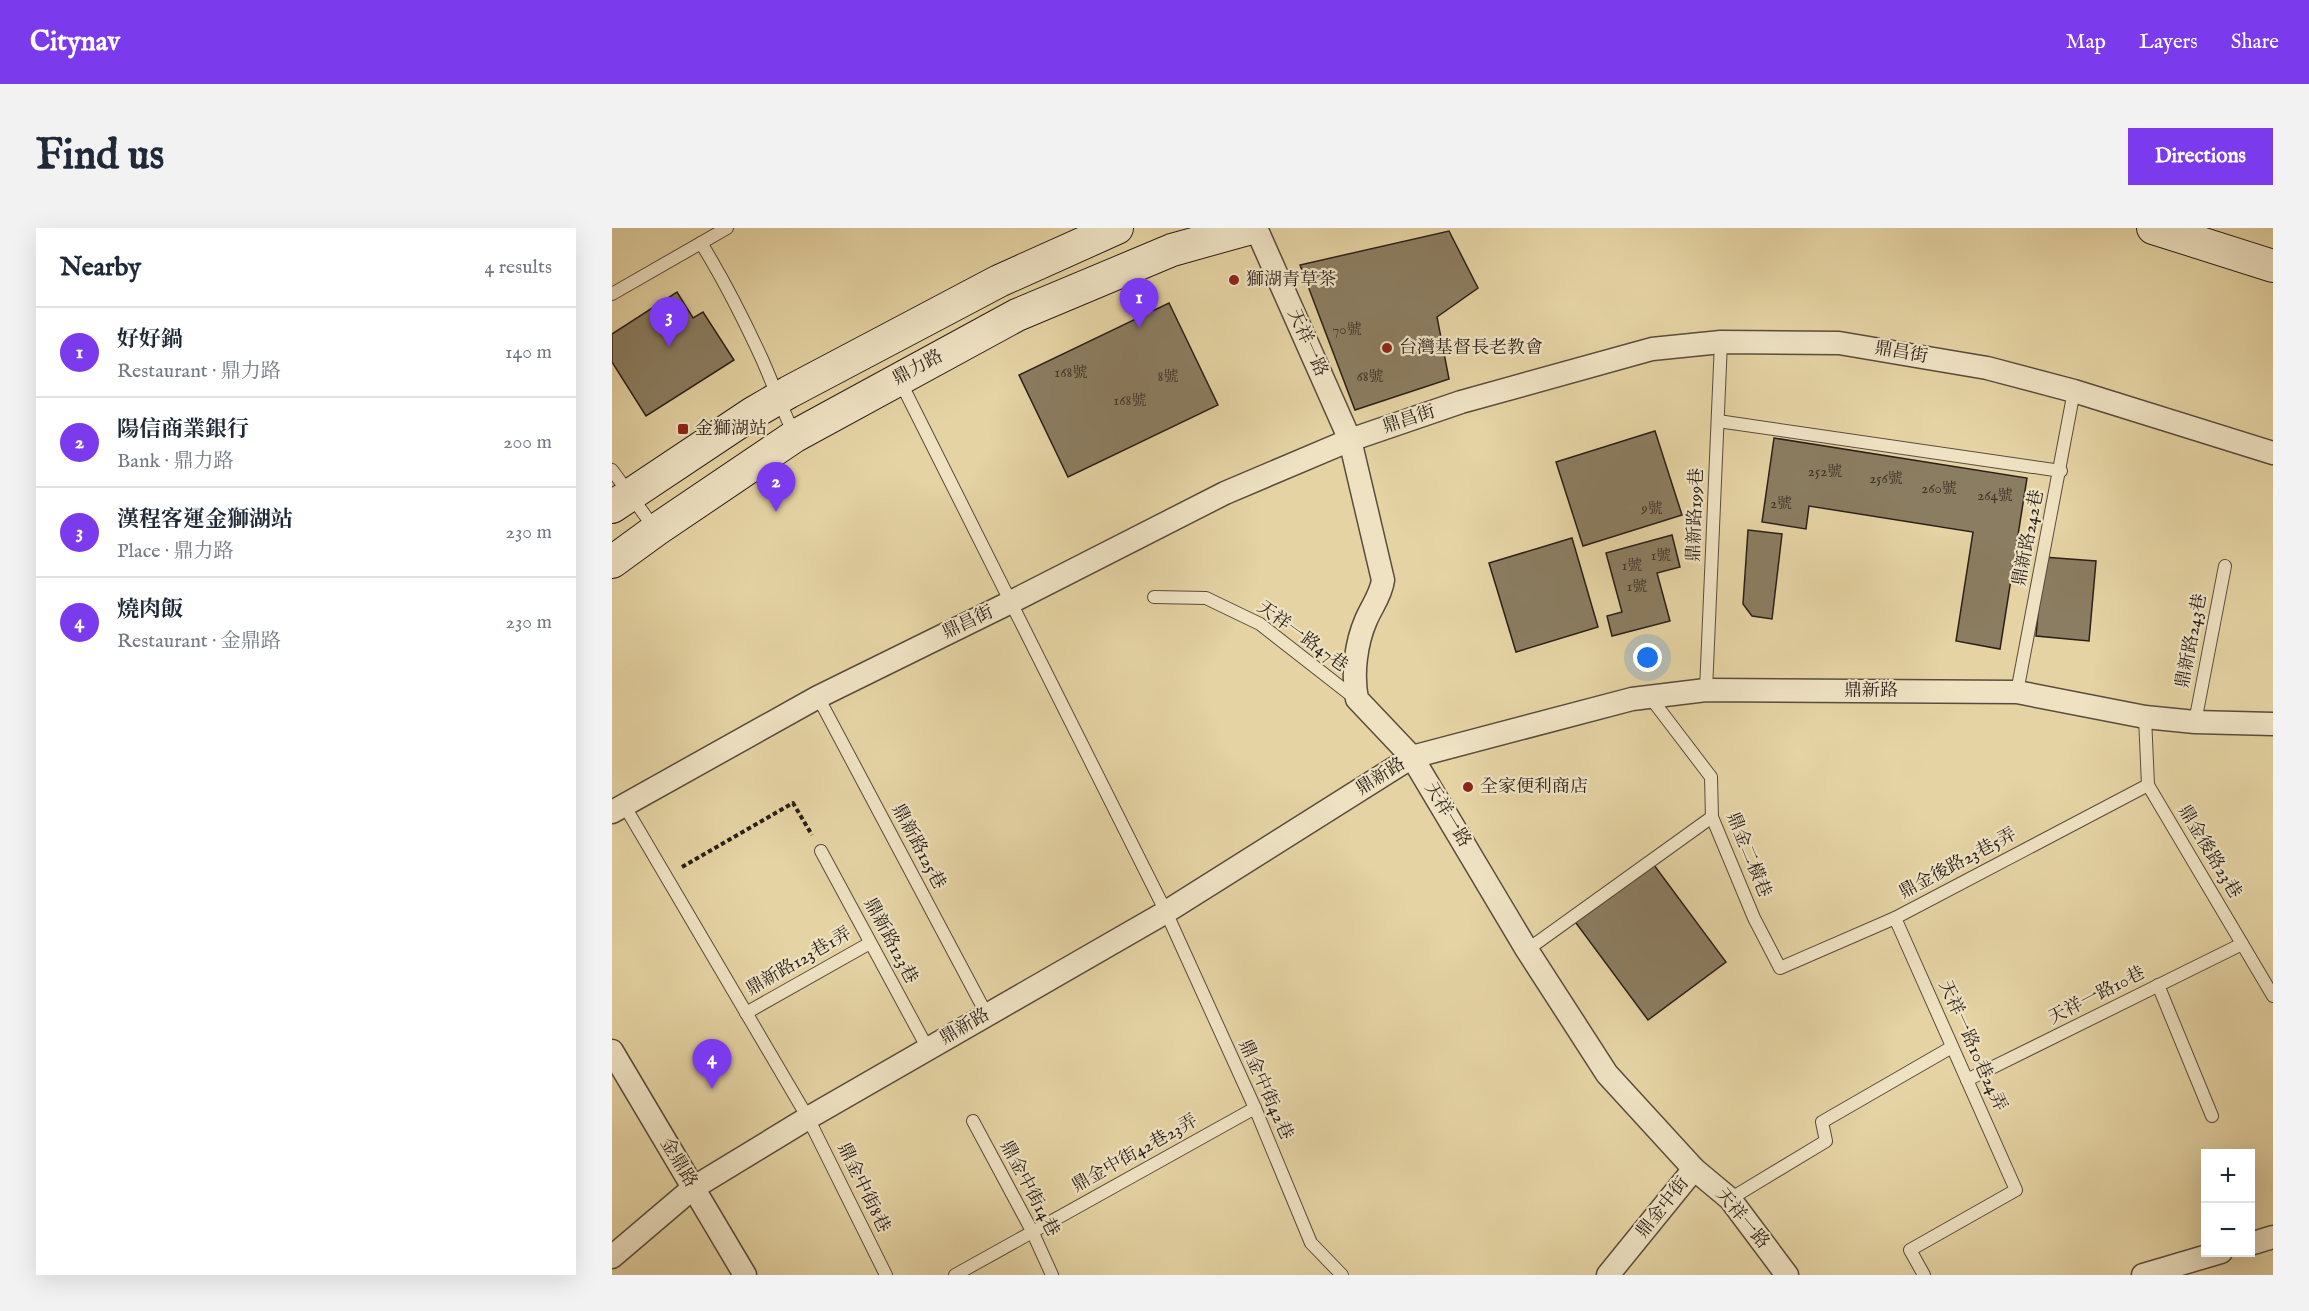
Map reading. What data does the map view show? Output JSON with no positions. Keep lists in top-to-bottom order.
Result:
{
  "streets": {
    "street": [
      "天祥一路",
      "鼎昌街",
      "鼎力路",
      "鼎新路",
      "金鼎路",
      "鼎金中街"
    ],
    "lane": [
      "鼎新路199巷",
      "鼎新路242巷",
      "天祥一路47巷",
      "鼎新路243巷",
      "鼎新路125巷",
      "鼎金後路23巷",
      "鼎金二橫巷",
      "鼎金後路23巷5弄",
      "鼎新路123巷",
      "鼎新路123巷1弄",
      "天祥一路10巷",
      "天祥一路10巷24弄",
      "鼎金中街42巷",
      "鼎金中街42巷23弄",
      "鼎金中街8巷",
      "鼎金中街14巷"
    ]
  },
  "crossings": [
    ["天祥一路", "鼎昌街"],
    ["天祥一路", "天祥一路47巷"],
    ["天祥一路", "鼎新路"],
    ["天祥一路", "鼎金中街"],
    ["鼎昌街", "鼎新路199巷"],
    ["鼎昌街", "鼎新路242巷"],
    ["鼎昌街", "鼎新路125巷"],
    ["鼎昌街", "鼎金中街42巷"],
    ["鼎昌街", "鼎金中街8巷"],
    ["鼎力路", "鼎金中街42巷"],
    ["鼎新路199巷", "鼎新路"],
    ["鼎新路242巷", "鼎新路"],
    ["鼎新路243巷", "鼎新路"],
    ["鼎新路", "鼎新路125巷"],
    ["鼎新路", "鼎金後路23巷"],
    ["鼎新路", "鼎金二橫巷"],
    ["鼎新路", "鼎新路123巷"],
    ["鼎新路", "鼎金中街42巷"],
    ["鼎新路", "金鼎路"],
    ["鼎新路", "鼎金中街8巷"],
    ["鼎金後路23巷", "鼎金後路23巷5弄"],
    ["鼎金後路23巷", "天祥一路10巷"],
    ["鼎金二橫巷", "鼎金後路23巷5弄"],
    ["鼎金後路23巷5弄", "天祥一路10巷24弄"],
    ["鼎新路123巷", "鼎新路123巷1弄"],
    ["鼎新路123巷1弄", "鼎金中街8巷"],
    ["天祥一路10巷", "天祥一路10巷24弄"],
    ["鼎金中街42巷", "鼎金中街42巷23弄"],
    ["鼎金中街42巷23弄", "鼎金中街14巷"]
  ],
  "places": {
    "other": ["獅湖青草茶", "台灣基督長老教會", "全家便利商店"],
    "transit": ["金獅湖站"]
  },
  "house_numbers": [
    "70號",
    "168號",
    "8號",
    "68號",
    "168號",
    "252號",
    "256號",
    "260號",
    "264號",
    "2號",
    "9號",
    "1號",
    "1號",
    "1號"
  ],
  "page": {
    "header": "Citynav",
    "nav": ["Map", "Layers", "Share"],
    "buttons": "Directions",
    "title": "Find us",
    "heading": ["Nearby", "4 results"],
    "pins": [
      "1",
      "3",
      "2",
      "4"
    ],
    "list": [
      {
        "mark": "1",
        "name": "好好鍋",
        "note": "Restaurant · 鼎力路",
        "value": "140 m"
      },
      {
        "mark": "2",
        "name": "陽信商業銀行",
        "note": "Bank · 鼎力路",
        "value": "200 m"
      },
      {
        "mark": "3",
        "name": "漢程客運金獅湖站",
        "note": "Place · 鼎力路",
        "value": "230 m"
      },
      {
        "mark": "4",
        "name": "燒肉飯",
        "note": "Restaurant · 金鼎路",
        "value": "230 m"
      }
    ],
    "map_buttons": ["+", "−"]
  }
}
